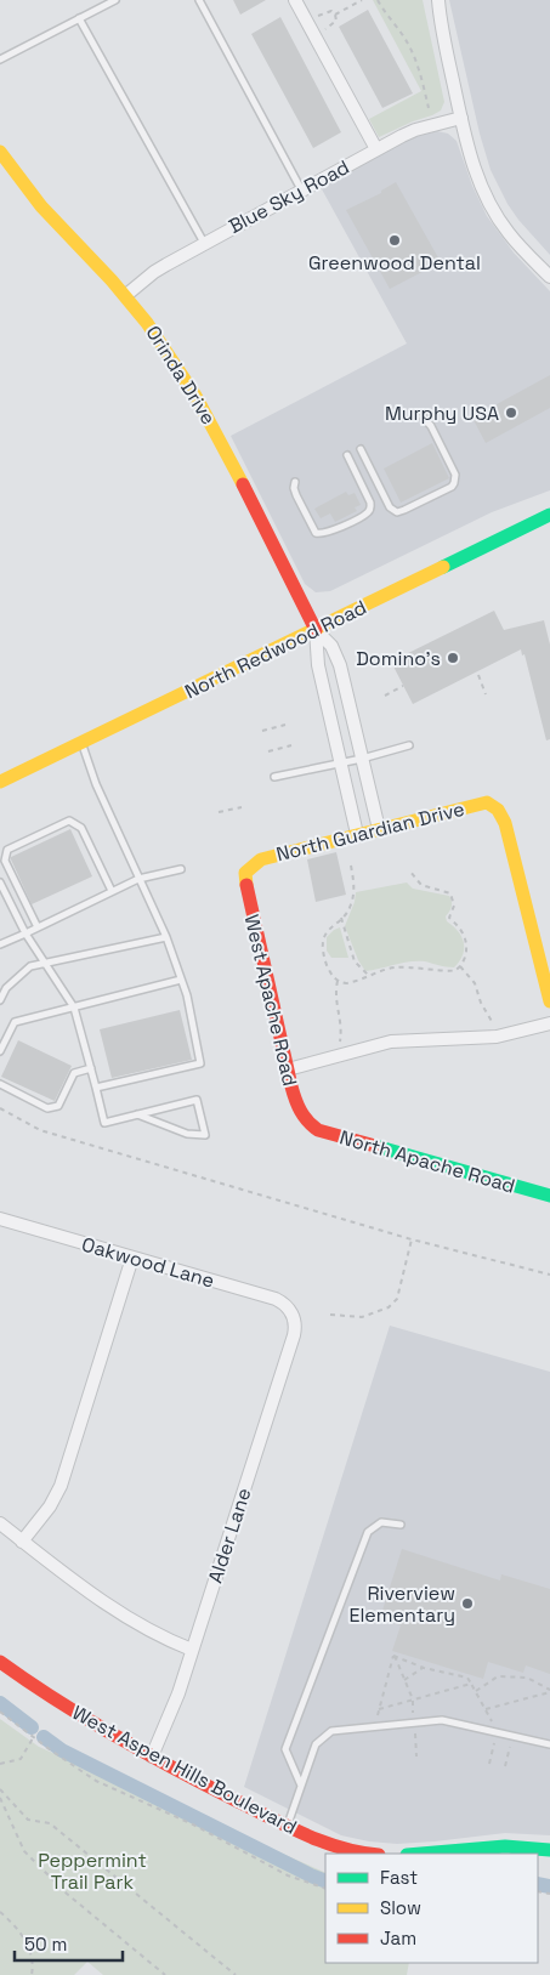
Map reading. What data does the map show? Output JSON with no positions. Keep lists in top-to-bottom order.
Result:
{
  "streets": {
    "street": [
      "Blue Sky Road",
      "Orinda Drive",
      "North Redwood Road",
      "North Guardian Drive",
      "West Apache Road",
      "North Apache Road",
      "Oakwood Lane",
      "Alder Lane",
      "West Aspen Hills Boulevard"
    ]
  },
  "crossings": [
    ["Blue Sky Road", "Orinda Drive"],
    ["Orinda Drive", "North Redwood Road"],
    ["North Guardian Drive", "West Apache Road"],
    ["West Apache Road", "North Apache Road"],
    ["Oakwood Lane", "Alder Lane"],
    ["Alder Lane", "West Aspen Hills Boulevard"]
  ],
  "parks": ["Peppermint Trail Park"],
  "places": [
    "Greenwood Dental",
    "Murphy USA",
    "Domino's",
    "Riverview Elementary"
  ],
  "legend": ["Fast", "Slow", "Jam"],
  "scale_bar": "50 m"
}
